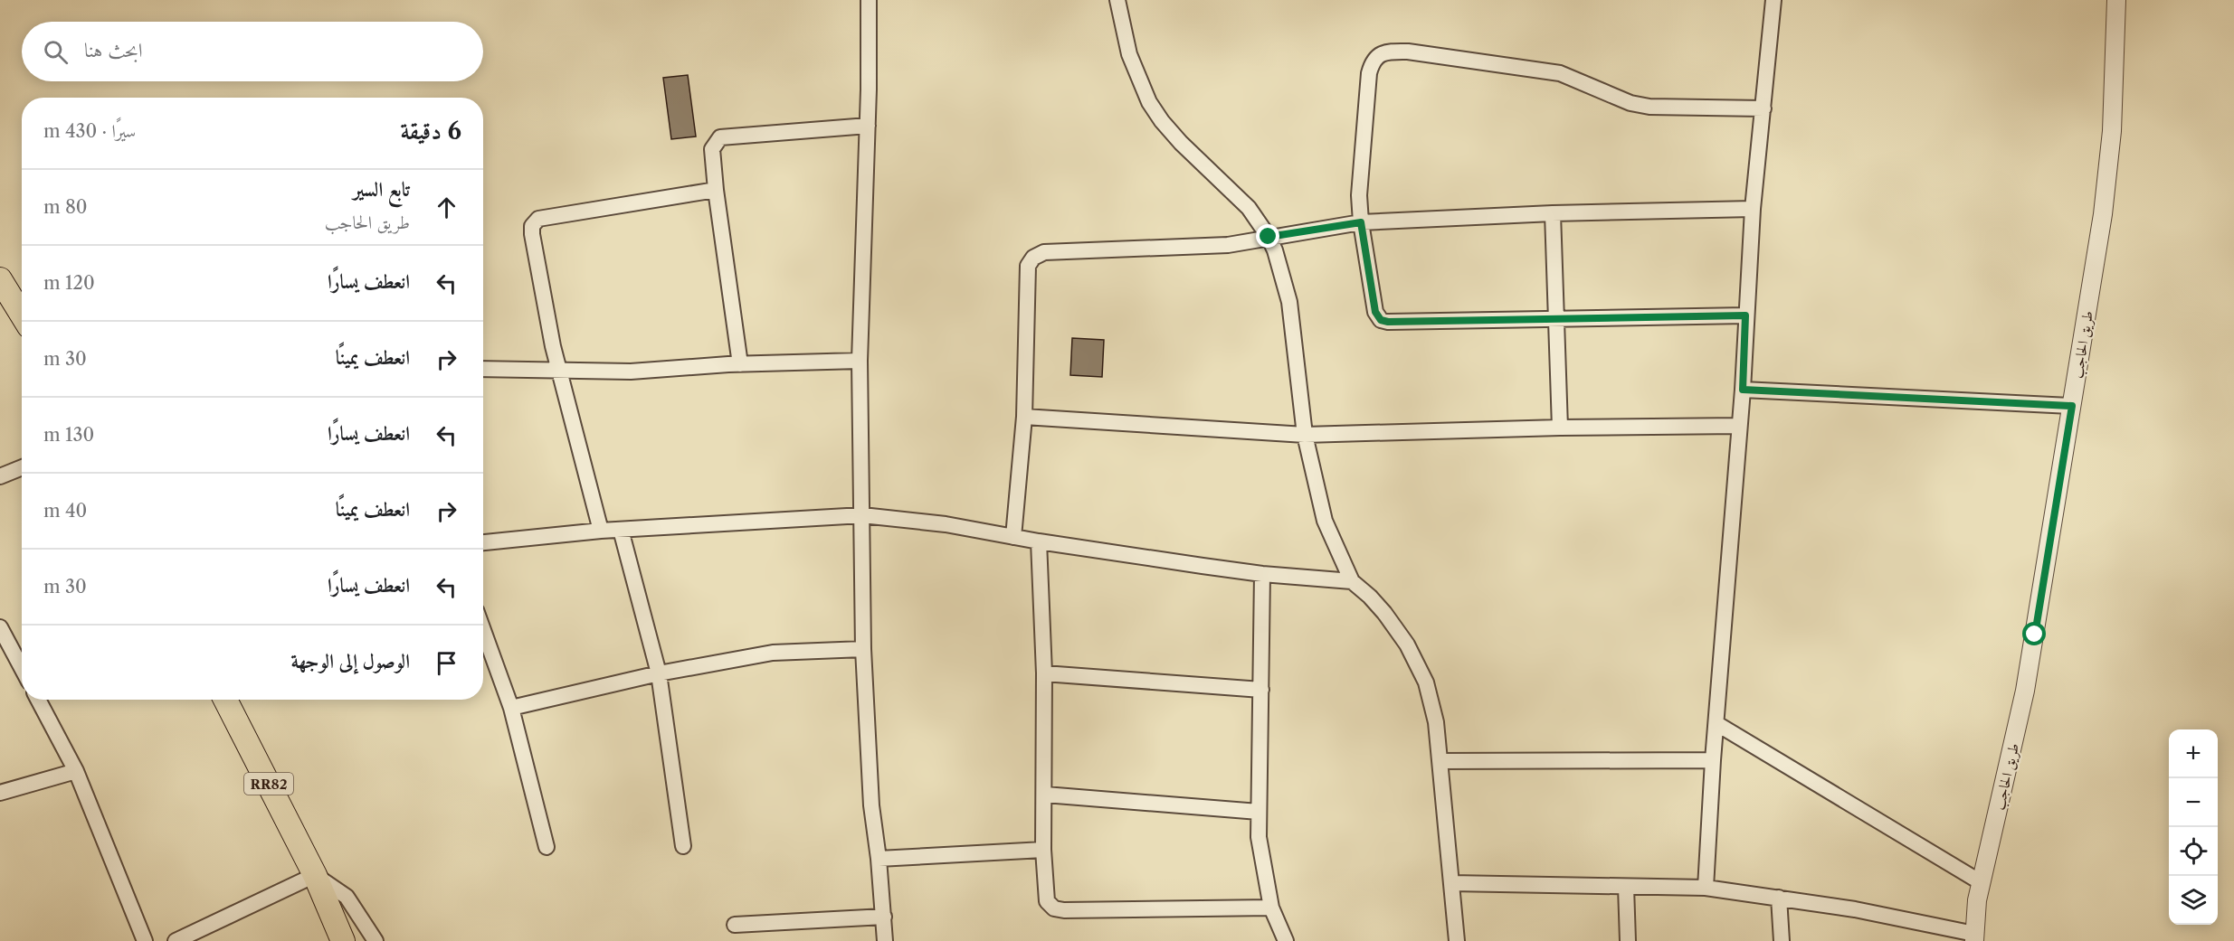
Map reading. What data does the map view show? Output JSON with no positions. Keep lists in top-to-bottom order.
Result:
{
  "streets": {
    "main road": ["RR82"],
    "street": ["طريق الحاجب"]
  },
  "page": {
    "search": "ابحث هنا",
    "heading": ["6 دقيقة", "سيرًا · 430 m"],
    "list": [
      ["تابع السير", "طريق الحاجب", "80 m"],
      ["انعطف يسارًا", "120 m"],
      ["انعطف يمينًا", "30 m"],
      ["انعطف يسارًا", "130 m"],
      ["انعطف يمينًا", "40 m"],
      ["انعطف يسارًا", "30 m"],
      "الوصول إلى الوجهة"
    ],
    "map_buttons": ["+", "−"]
  }
}
